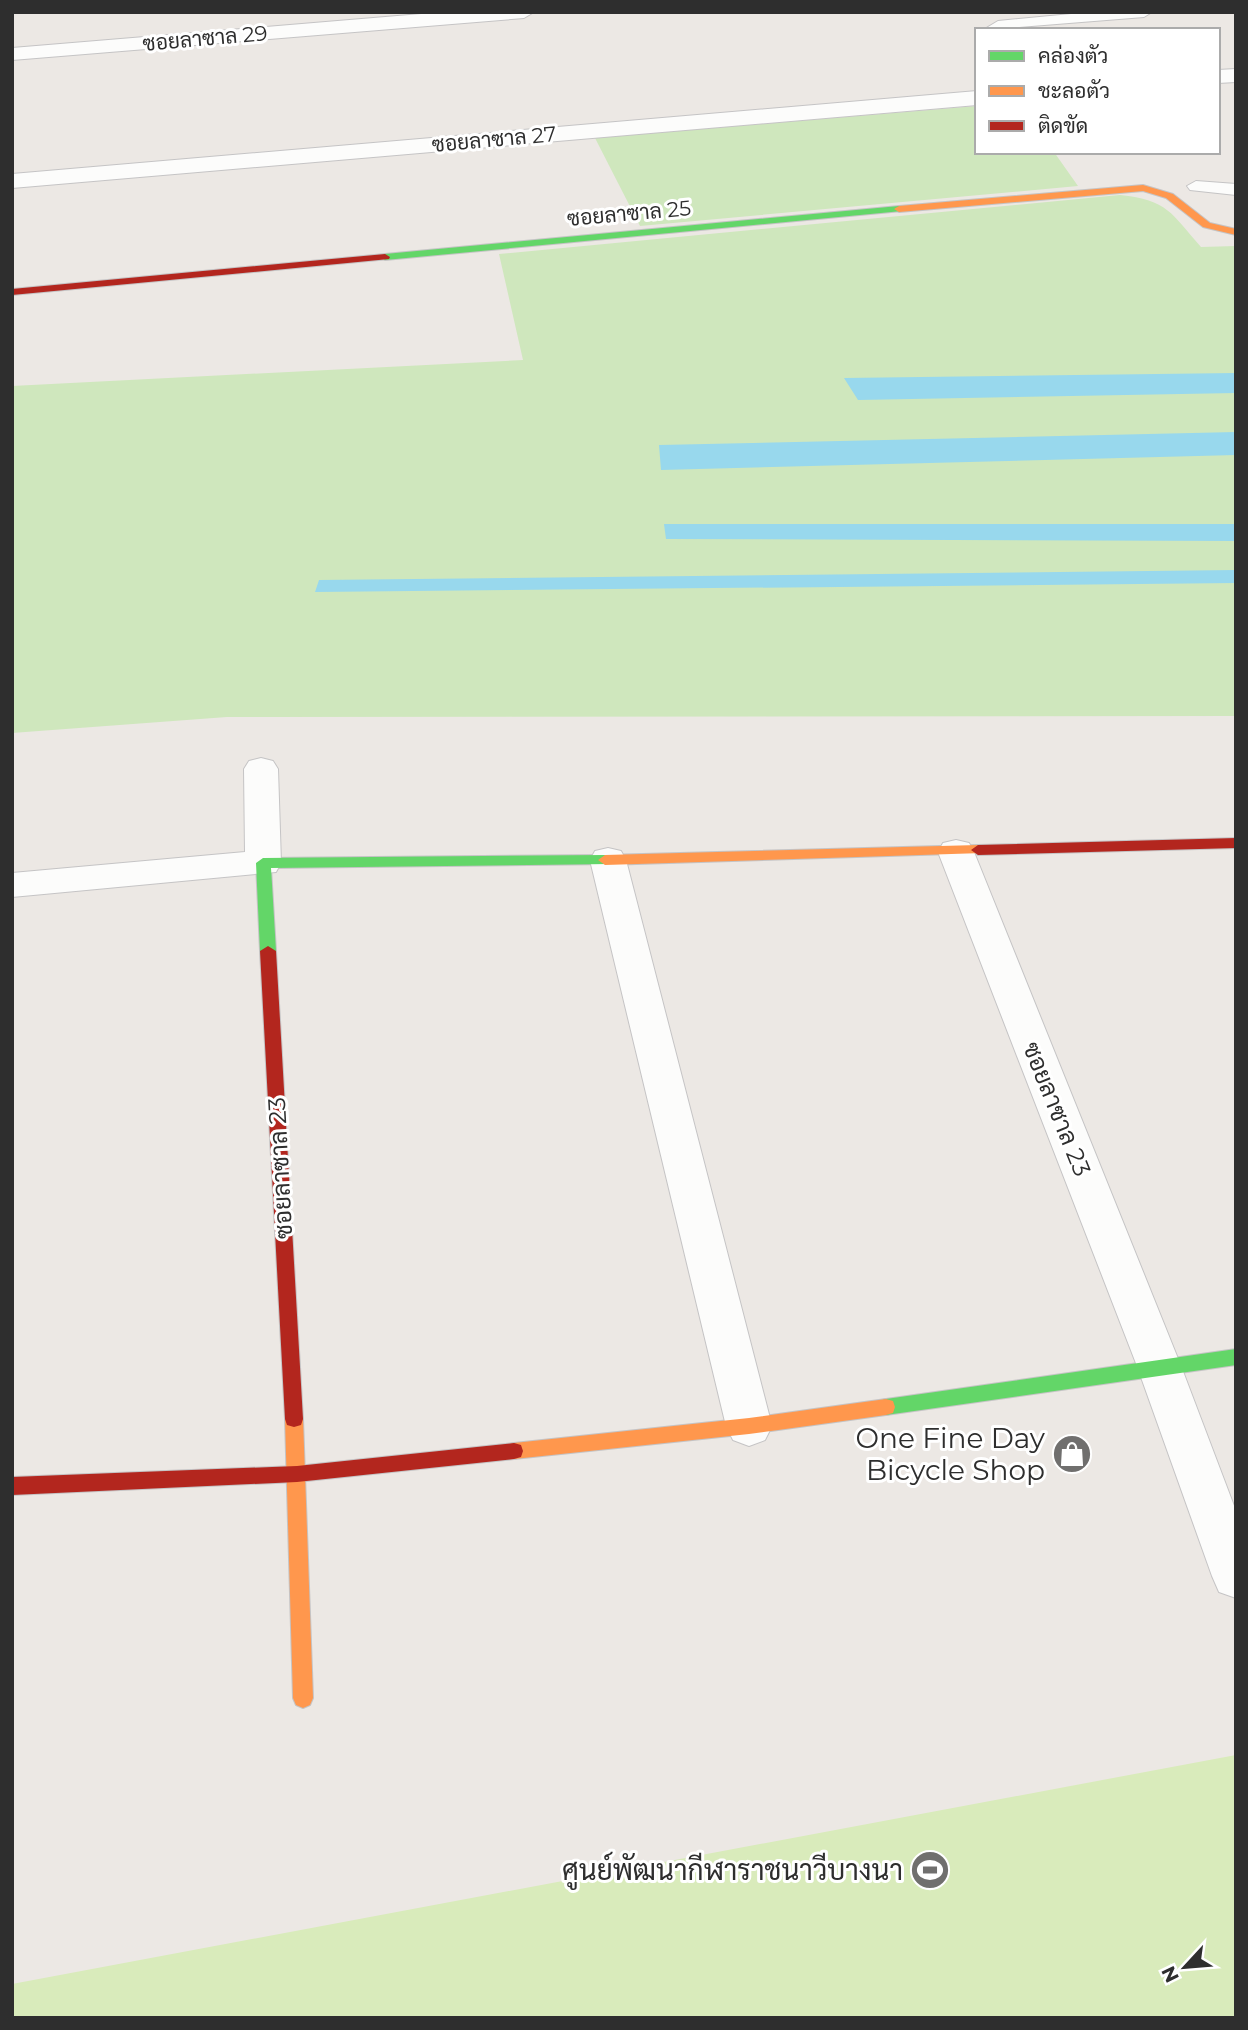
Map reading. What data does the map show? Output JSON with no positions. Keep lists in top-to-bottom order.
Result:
{
  "streets": {
    "street": [
      "ซอยลาซาล 29",
      "ซอยลาซาล 27",
      "ซอยลาซาล 25",
      "ซอยลาซาล 23"
    ]
  },
  "places": {
    "shop": ["One Fine Day Bicycle Shop"],
    "sports": ["ศูนย์พัฒนากีฬาราชนาวีบางนา"]
  },
  "legend": ["คล่องตัว", "ชะลอตัว", "ติดขัด"],
  "north": "bottom left"
}
